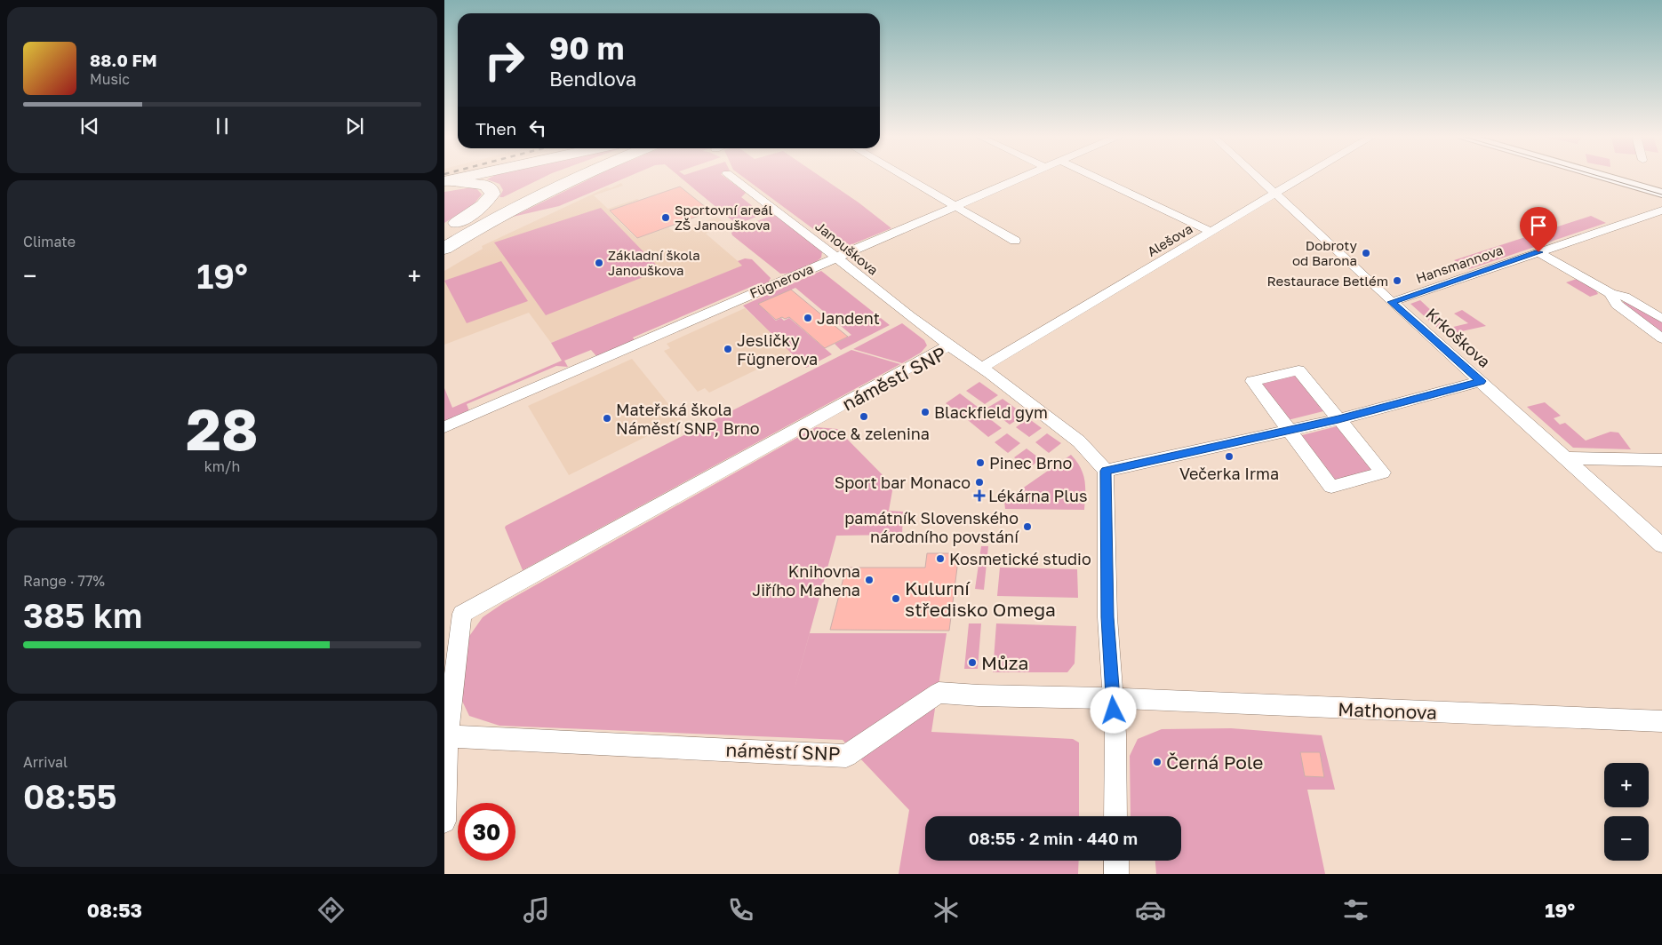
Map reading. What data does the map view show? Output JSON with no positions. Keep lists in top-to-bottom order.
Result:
{
  "streets": {
    "street": [
      "Alešova",
      "Janouškova",
      "Hansmannova",
      "Fügnerova",
      "Krkoškova",
      "náměstí SNP",
      "Mathonova"
    ]
  },
  "crossings": [
    ["Alešova", "Krkoškova"],
    ["Alešova", "náměstí SNP"],
    ["Janouškova", "Fügnerova"],
    ["Janouškova", "náměstí SNP"],
    ["Hansmannova", "Krkoškova"],
    ["náměstí SNP", "Mathonova"]
  ],
  "places": {
    "other": [
      "Sportovní areál ZŠ Janouškova",
      "Dobroty od Barona",
      "Základní škola Janouškova",
      "Restaurace Betlém",
      "Jandent",
      "Jesličky Fügnerova",
      "Blackfield gym",
      "Ovoce & zelenina",
      "Mateřská škola Náměstí SNP, Brno",
      "Večerka Irma",
      "Pinec Brno",
      "Sport bar Monaco",
      "památník Slovenského národního povstání",
      "Kosmetické studio",
      "Knihovna Jiřího Mahena",
      "Kulurní středisko Omega",
      "Můza",
      "Černá Pole"
    ],
    "health": ["Lékárna Plus"]
  },
  "page": {
    "turn": ["90 m", "Bendlova"],
    "song": ["88.0 FM", "Music"],
    "then": "Then",
    "tile": [
      "Climate",
      ["28", "km/h"],
      ["Range · 77%", "385 km"],
      ["Arrival", "08:55"]
    ],
    "heat": ["−", "19°", "+"],
    "map_buttons": ["+", "−"],
    "limit": "30",
    "trip": "08:55 · 2 min · 440 m",
    "tabs": ["08:53", "19°"]
  }
}
